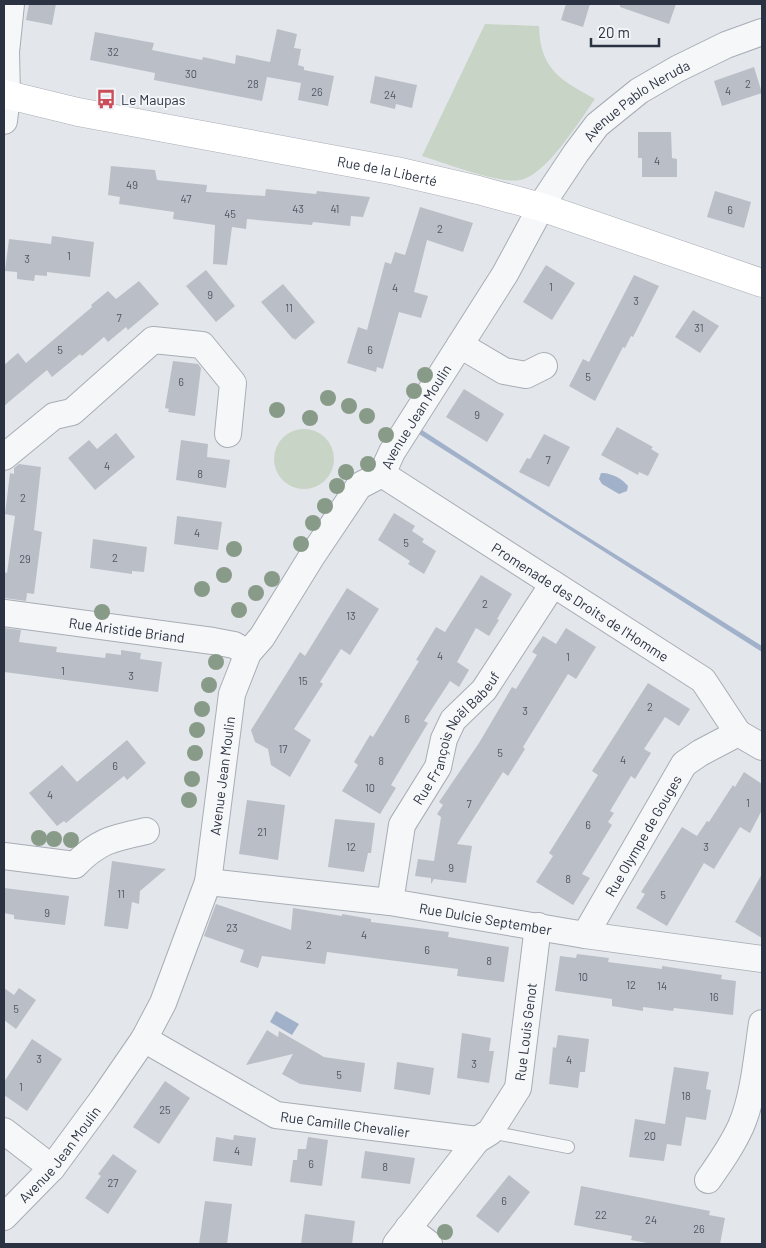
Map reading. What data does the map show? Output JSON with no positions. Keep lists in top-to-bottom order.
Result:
{
  "streets": {
    "street": [
      "Avenue Pablo Neruda",
      "Rue de la Liberté",
      "Avenue Jean Moulin",
      "Promenade des Droits de l'Homme",
      "Rue Aristide Briand",
      "Rue François Noël Babeuf",
      "Rue Olympe de Gouges",
      "Rue Dulcie September",
      "Rue Louis Genot",
      "Rue Camille Chevalier"
    ]
  },
  "crossings": [
    ["Avenue Pablo Neruda", "Rue de la Liberté"],
    ["Avenue Pablo Neruda", "Avenue Jean Moulin"],
    ["Rue de la Liberté", "Avenue Jean Moulin"],
    ["Avenue Jean Moulin", "Promenade des Droits de l'Homme"],
    ["Avenue Jean Moulin", "Rue Aristide Briand"],
    ["Avenue Jean Moulin", "Rue Dulcie September"],
    ["Avenue Jean Moulin", "Rue Camille Chevalier"],
    ["Promenade des Droits de l'Homme", "Rue François Noël Babeuf"],
    ["Promenade des Droits de l'Homme", "Rue Olympe de Gouges"],
    ["Rue François Noël Babeuf", "Rue Dulcie September"],
    ["Rue Olympe de Gouges", "Rue Dulcie September"],
    ["Rue Dulcie September", "Rue Louis Genot"],
    ["Rue Louis Genot", "Rue Camille Chevalier"]
  ],
  "places": {
    "bus stop": ["Le Maupas"]
  },
  "house_numbers": [
    "32",
    "30",
    "28",
    "2",
    "4",
    "26",
    "24",
    "4",
    "49",
    "47",
    "43",
    "41",
    "6",
    "45",
    "2",
    "1",
    "3",
    "1",
    "4",
    "9",
    "3",
    "11",
    "7",
    "31",
    "5",
    "6",
    "5",
    "6",
    "9",
    "7",
    "4",
    "8",
    "2",
    "4",
    "5",
    "2",
    "29",
    "2",
    "13",
    "4",
    "1",
    "1",
    "3",
    "15",
    "2",
    "3",
    "6",
    "17",
    "5",
    "4",
    "8",
    "6",
    "10",
    "4",
    "1",
    "7",
    "6",
    "21",
    "12",
    "3",
    "9",
    "8",
    "11",
    "5",
    "9",
    "23",
    "4",
    "2",
    "6",
    "8",
    "10",
    "12",
    "14",
    "16",
    "5",
    "3",
    "4",
    "3",
    "5",
    "1",
    "18",
    "25",
    "20",
    "4",
    "6",
    "8",
    "27",
    "6",
    "22",
    "24",
    "26"
  ],
  "scale_bar": "20 m"
}
